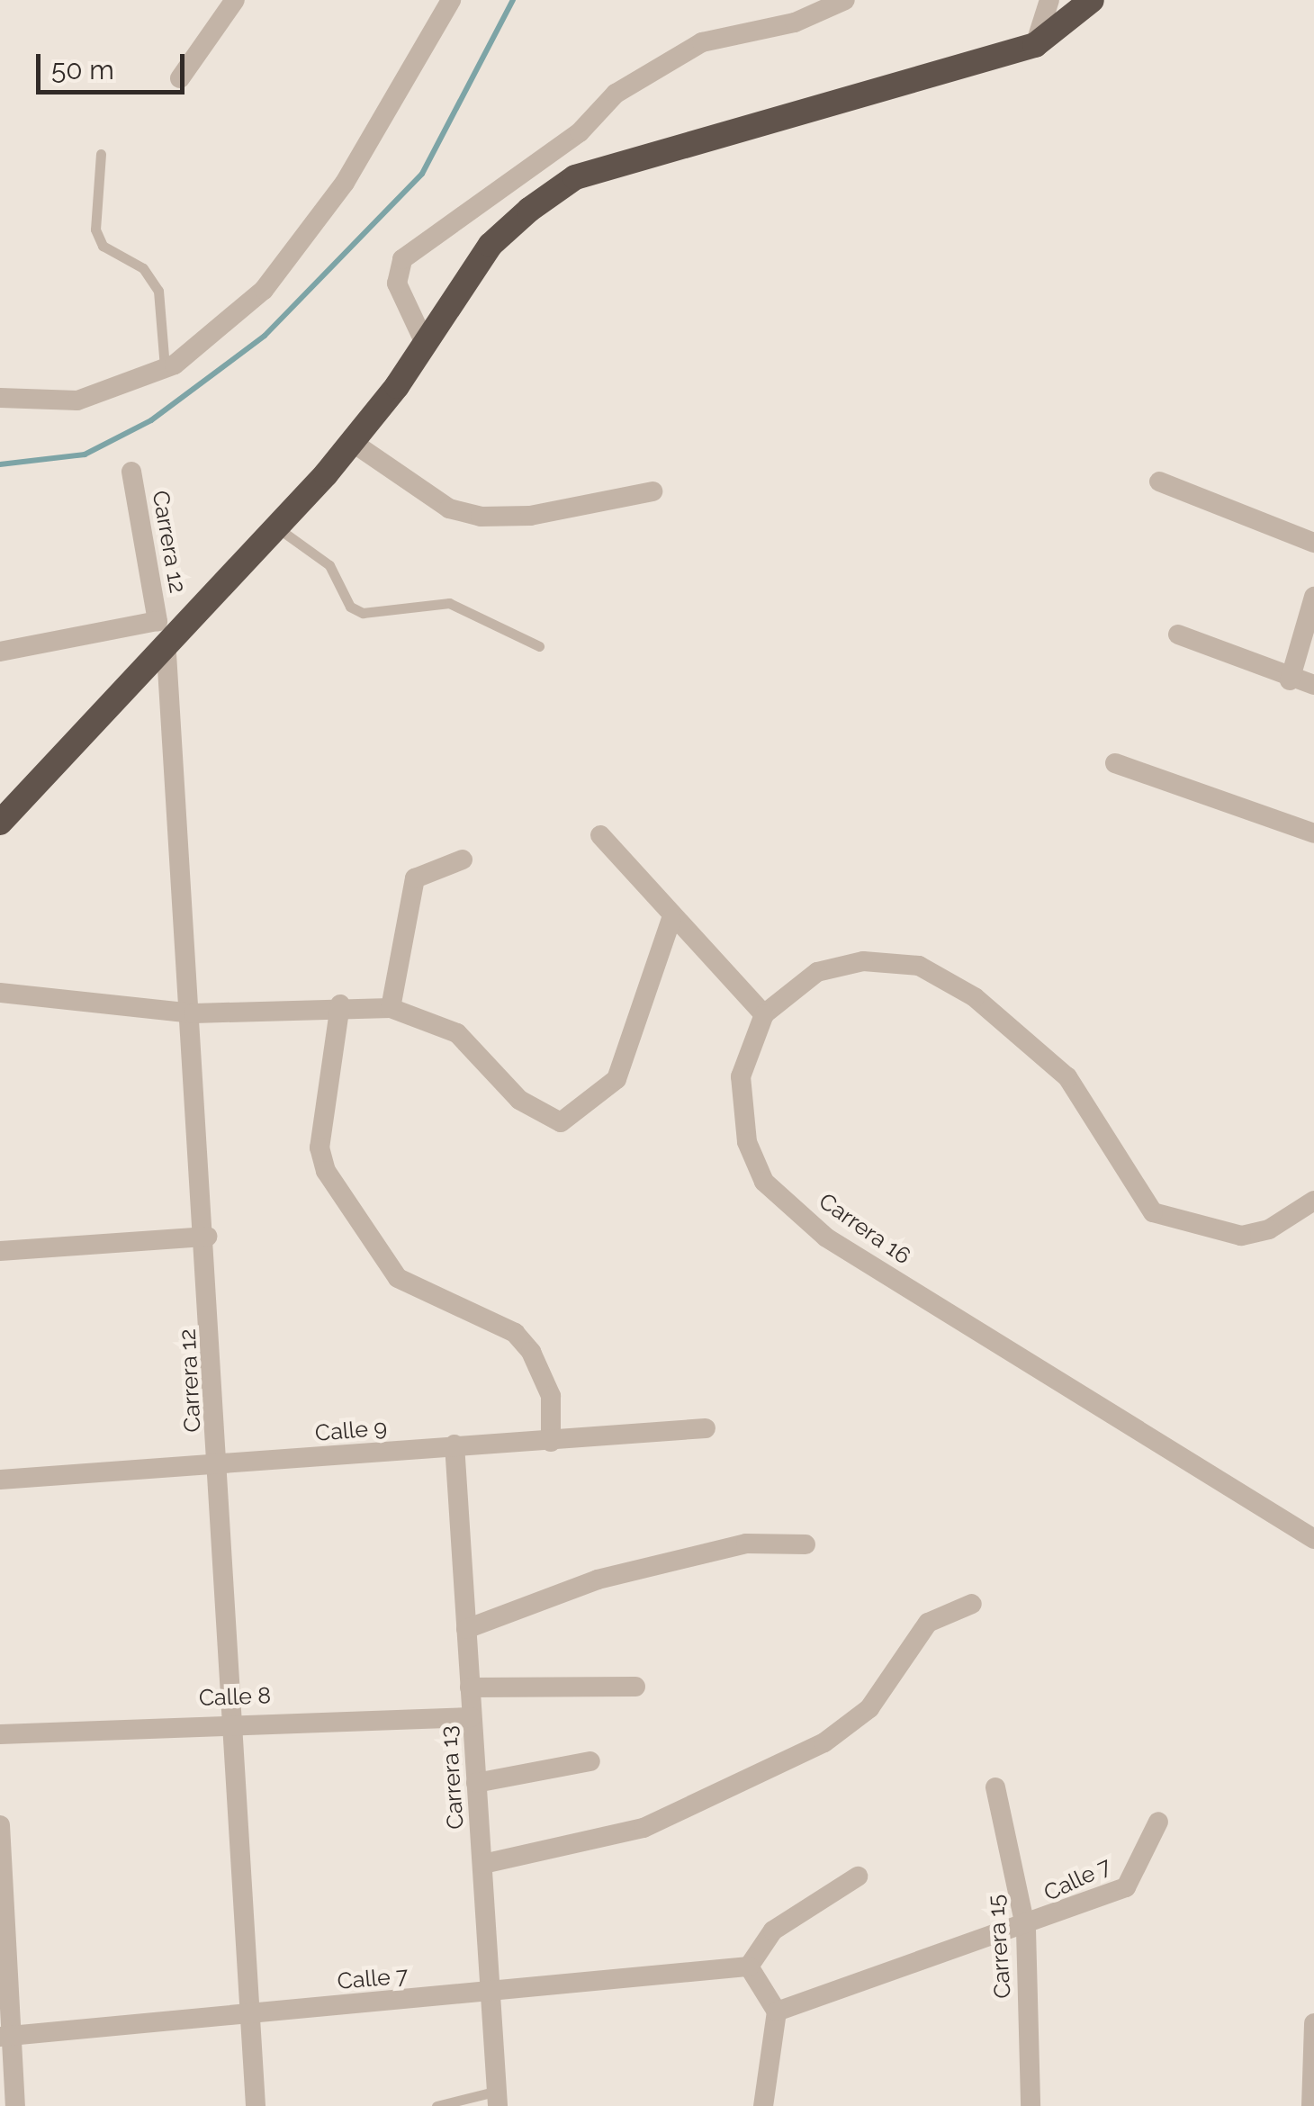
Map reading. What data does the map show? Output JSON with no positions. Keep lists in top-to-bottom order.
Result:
{
  "streets": {
    "street": [
      "Carrera 12",
      "Carrera 16",
      "Calle 9",
      "Calle 8",
      "Carrera 13",
      "Calle 7",
      "Carrera 15"
    ]
  },
  "crossings": [
    ["Carrera 12", "Calle 9"],
    ["Carrera 12", "Calle 8"],
    ["Carrera 12", "Calle 7"],
    ["Calle 9", "Carrera 13"],
    ["Calle 8", "Carrera 13"],
    ["Carrera 13", "Calle 7"],
    ["Calle 7", "Carrera 15"]
  ],
  "scale_bar": "50 m"
}
